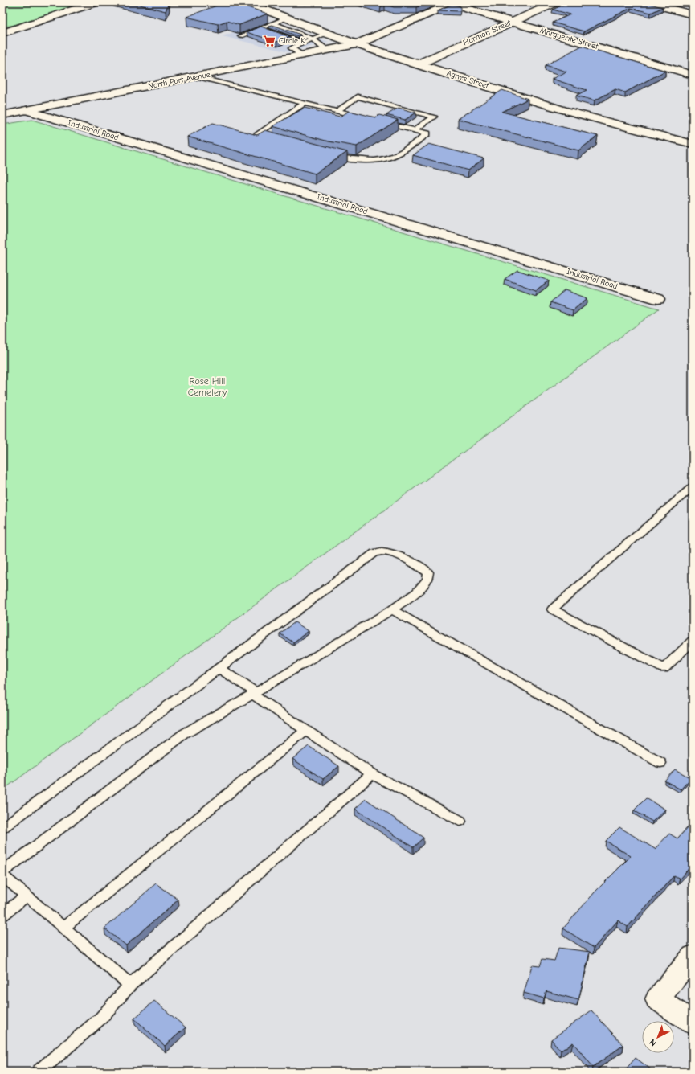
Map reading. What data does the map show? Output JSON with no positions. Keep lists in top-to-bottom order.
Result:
{
  "streets": {
    "street": [
      "Harmon Street",
      "Marguerite Street",
      "Agnes Street",
      "North Port Avenue",
      "Industrial Road"
    ]
  },
  "crossings": [
    ["Harmon Street", "Marguerite Street"],
    ["Harmon Street", "Agnes Street"],
    ["Marguerite Street", "North Port Avenue"],
    ["Agnes Street", "North Port Avenue"],
    ["North Port Avenue", "Industrial Road"]
  ],
  "parks": ["Rose Hill Cemetery"],
  "places": {
    "supermarket": ["Circle K"]
  },
  "north": "bottom left"
}
